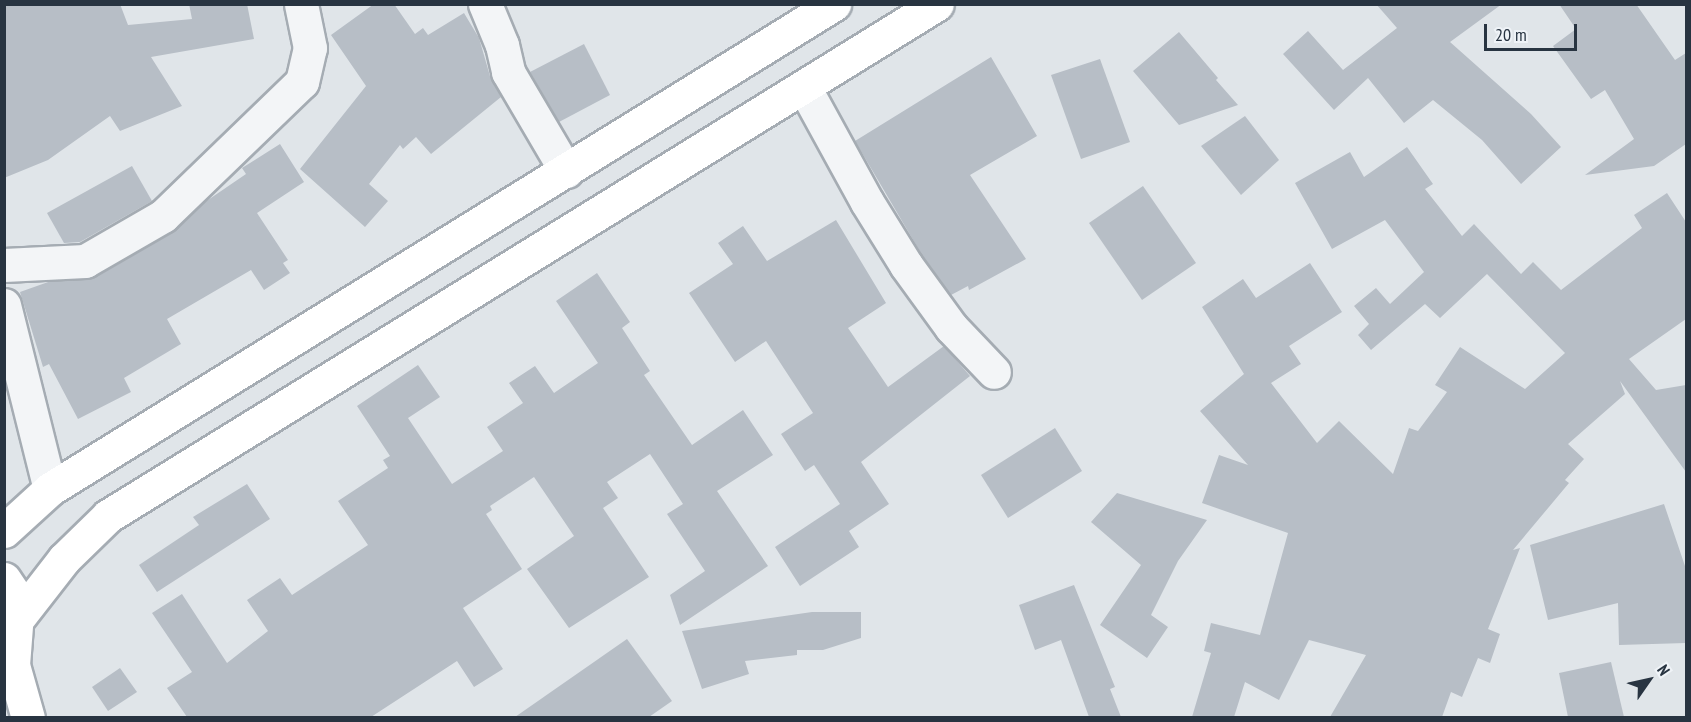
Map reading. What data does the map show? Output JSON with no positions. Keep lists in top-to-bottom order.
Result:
{
  "scale_bar": "20 m",
  "north": "top right"
}
